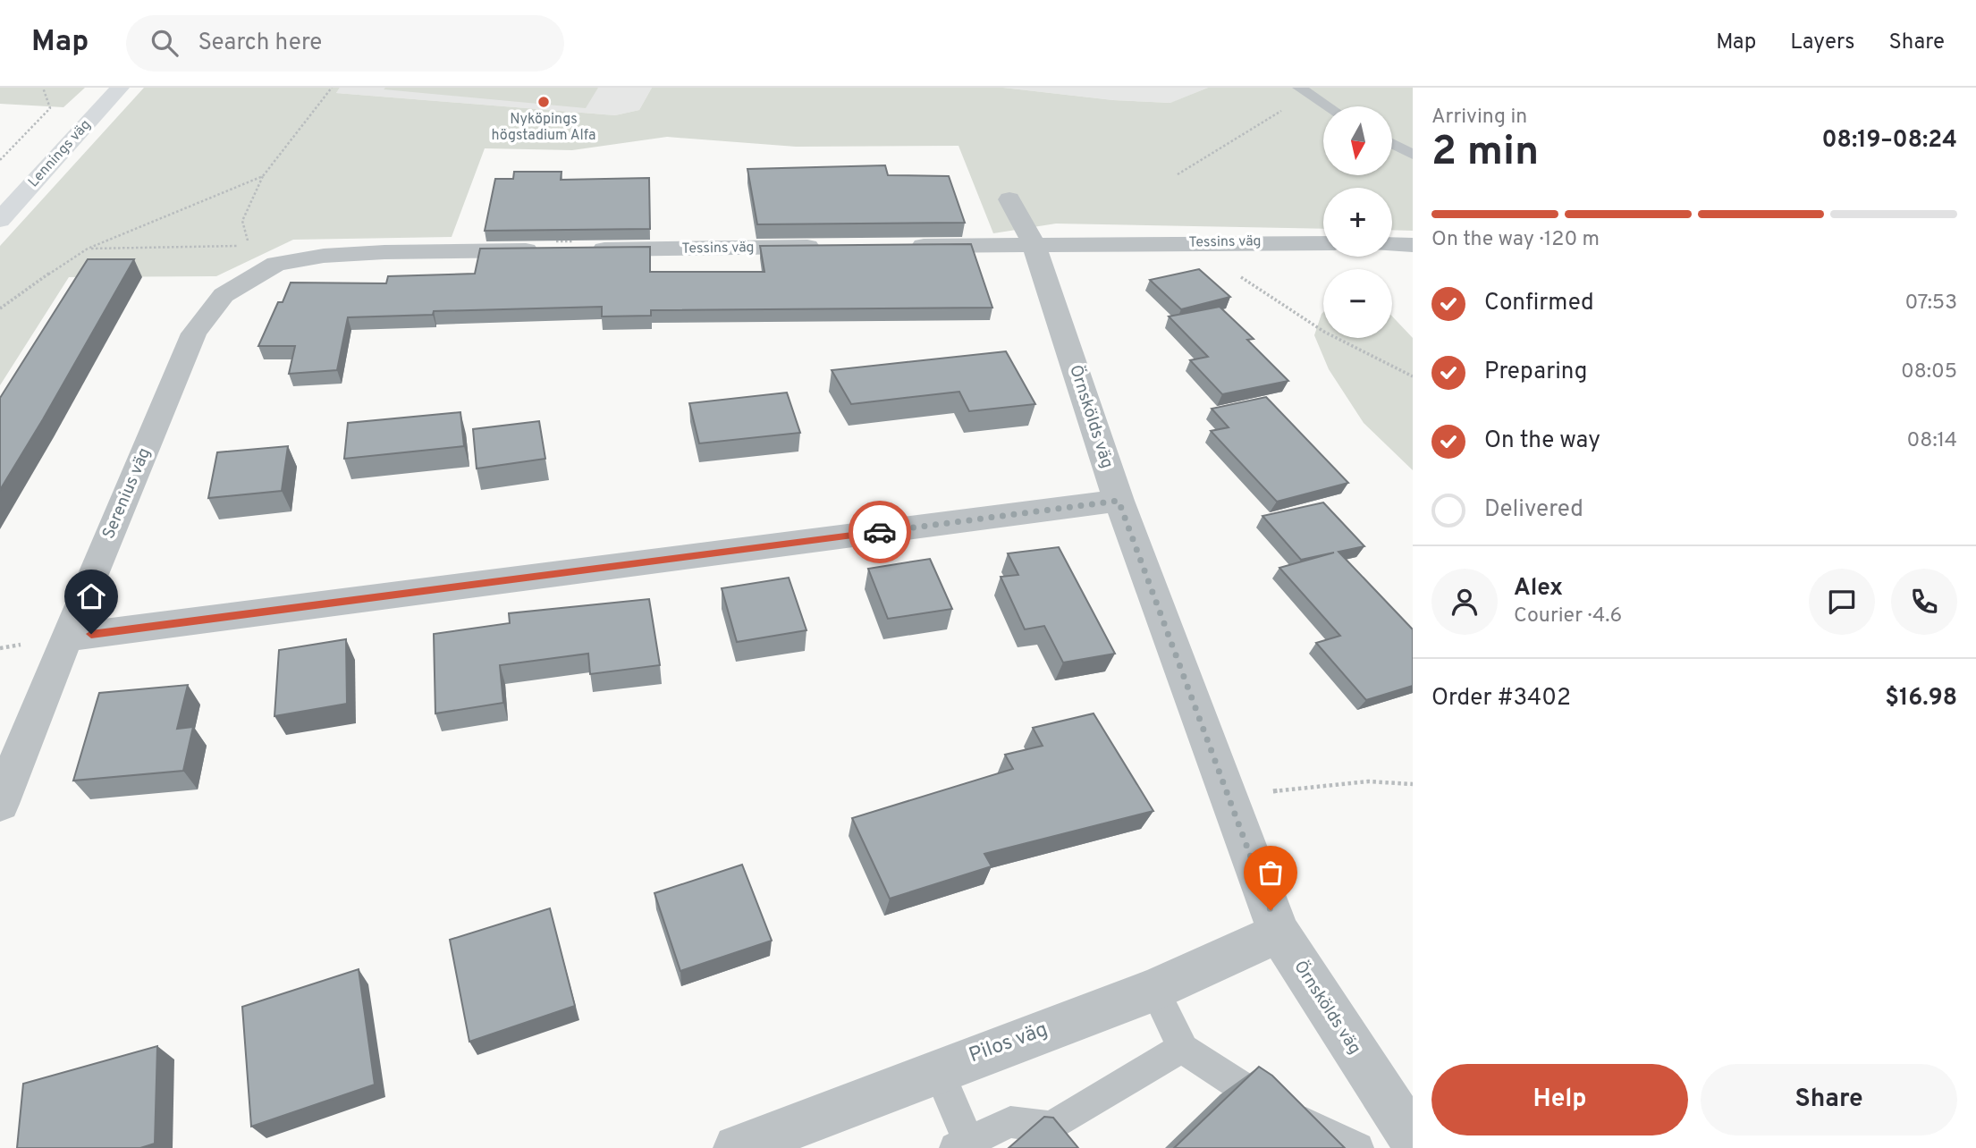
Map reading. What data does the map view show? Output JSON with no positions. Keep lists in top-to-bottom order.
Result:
{
  "streets": {
    "main road": ["Lennings väg"],
    "street": [
      "Tessins väg",
      "Örnskölds väg",
      "Serenius väg",
      "Pilos väg"
    ]
  },
  "crossings": [
    ["Tessins väg", "Örnskölds väg"],
    ["Örnskölds väg", "Pilos väg"]
  ],
  "places": ["Nyköpings högstadium Alfa"],
  "north": "bottom",
  "page": {
    "header": "Map",
    "search": "Search here",
    "nav": ["Map", "Layers", "Share"],
    "heading": ["2 min", "Arriving in", "08:19–08:24"],
    "panel": [
      "Alex",
      "Courier · 4.6",
      "Order #3402",
      "$16.98"
    ],
    "map_buttons": ["+", "−"],
    "bar": "On the way · 120 m",
    "list": [
      ["Confirmed", "07:53"],
      ["Preparing", "08:05"],
      ["On the way", "08:14"],
      "Delivered"
    ],
    "buttons": ["Help", "Share"]
  }
}
